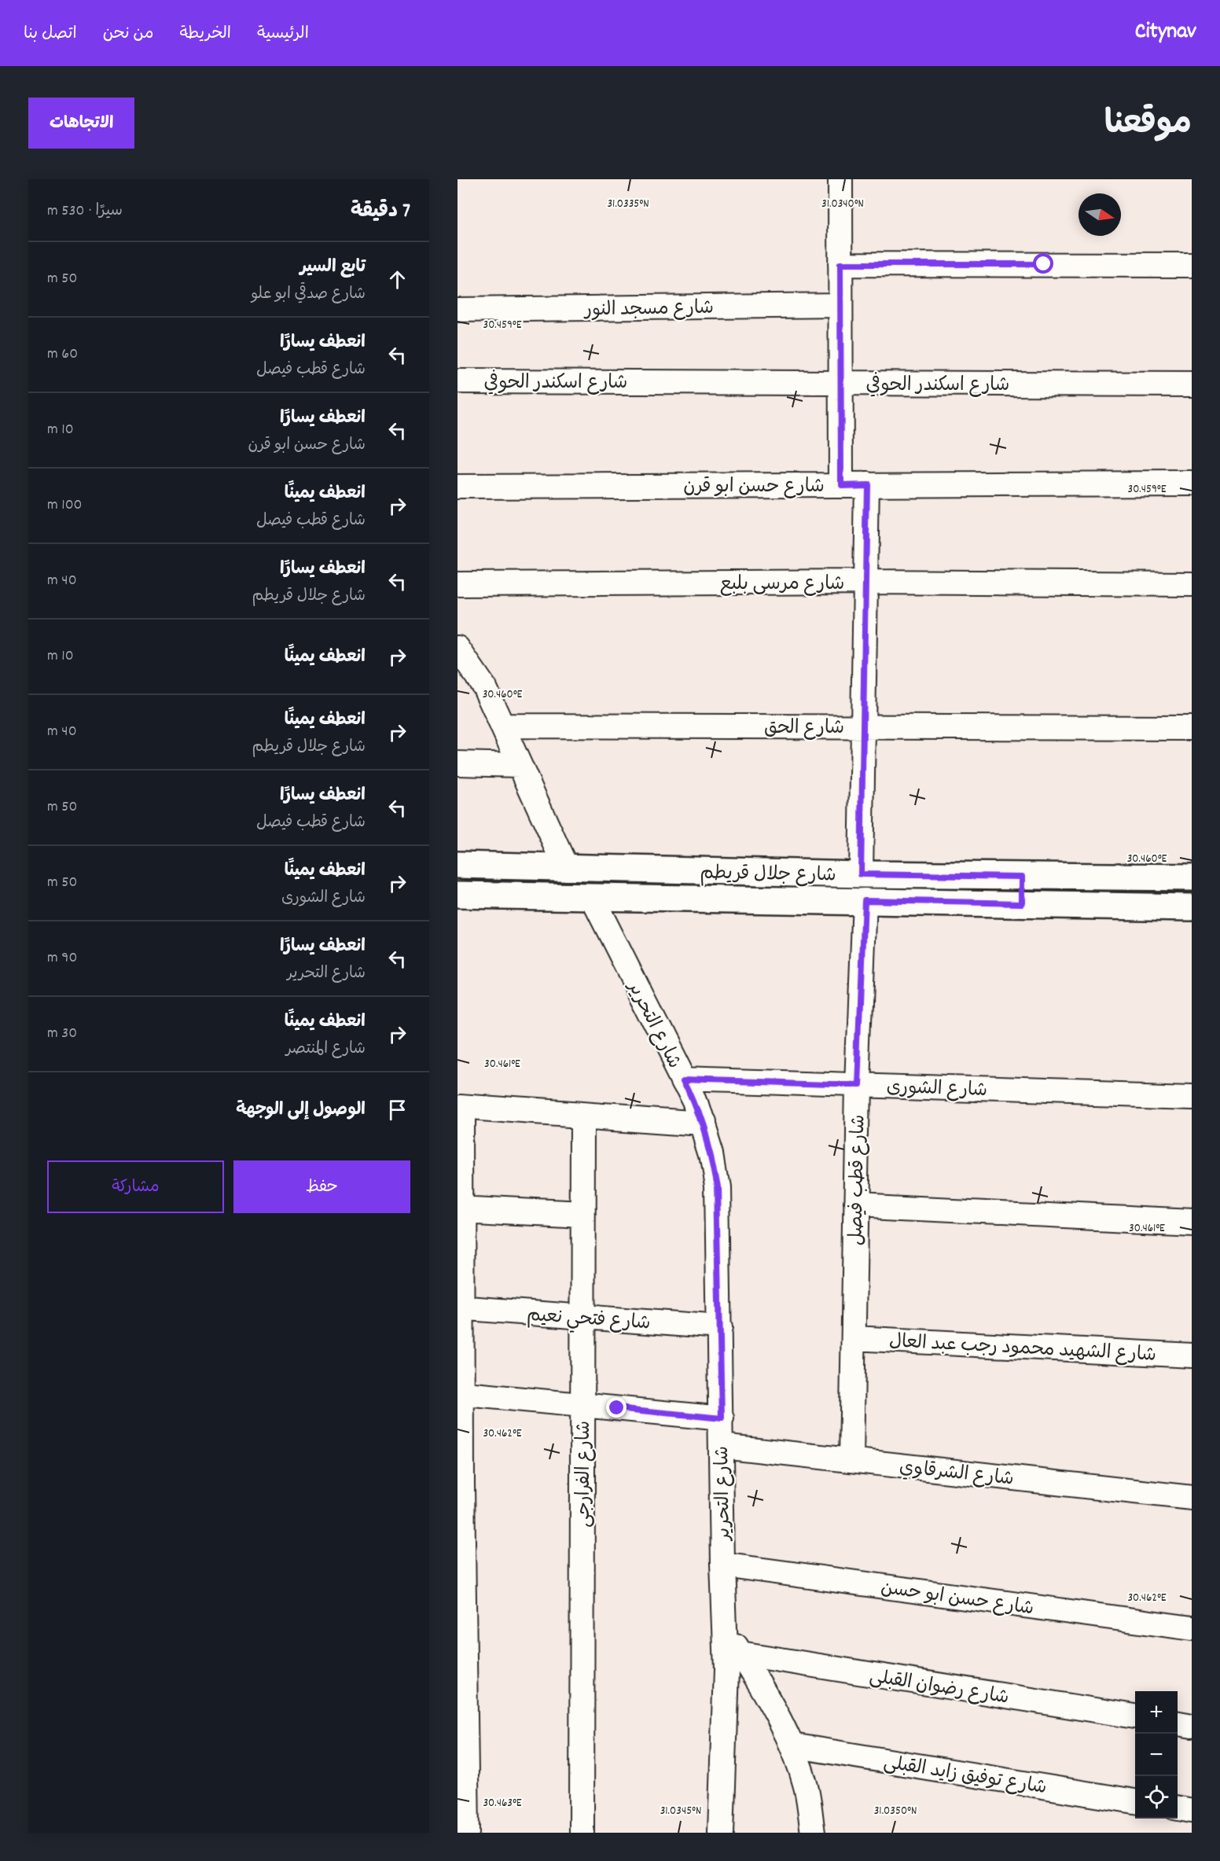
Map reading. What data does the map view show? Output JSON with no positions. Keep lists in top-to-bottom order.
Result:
{
  "streets": {
    "main road": ["شارع جلال قريطم"],
    "street": [
      "شارع مسجد النور",
      "شارع اسكندر الحوفي",
      "شارع حسن ابو قرن",
      "شارع مرسى بلبع",
      "شارع الحق",
      "شارع التحرير",
      "شارع الشورى",
      "شارع قطب فيصل",
      "شارع فتحي نعيم",
      "شارع الشهيد محمود رجب عبد العال",
      "شارع الشرقاوي",
      "شارع الفرارجى",
      "شارع حسن ابو حسن",
      "شارع رضوان القبلى",
      "شارع توفيق زايد القبلى"
    ]
  },
  "crossings": [
    ["شارع جلال قريطم", "شارع التحرير"],
    ["شارع جلال قريطم", "شارع قطب فيصل"],
    ["شارع التحرير", "شارع الشورى"],
    ["شارع التحرير", "شارع فتحي نعيم"],
    ["شارع التحرير", "شارع الشرقاوي"],
    ["شارع التحرير", "شارع حسن ابو حسن"],
    ["شارع الشورى", "شارع قطب فيصل"],
    ["شارع قطب فيصل", "شارع الشهيد محمود رجب عبد العال"],
    ["شارع قطب فيصل", "شارع الشرقاوي"],
    ["شارع فتحي نعيم", "شارع الفرارجى"]
  ],
  "north": "right",
  "page": {
    "header": "Citynav",
    "nav": [
      "الرئيسية",
      "الخريطة",
      "من نحن",
      "اتصل بنا"
    ],
    "title": "موقعنا",
    "buttons": [
      "الاتجاهات",
      ["حفظ", "مشاركة"]
    ],
    "heading": ["7 دقيقة", "سيرًا · 530 m"],
    "list": [
      ["تابع السير", "شارع صدقي ابو علو", "50 m"],
      ["انعطف يسارًا", "شارع قطب فيصل", "60 m"],
      ["انعطف يسارًا", "شارع حسن ابو قرن", "10 m"],
      ["انعطف يمينًا", "شارع قطب فيصل", "100 m"],
      ["انعطف يسارًا", "شارع جلال قريطم", "40 m"],
      ["انعطف يمينًا", "10 m"],
      ["انعطف يمينًا", "شارع جلال قريطم", "40 m"],
      ["انعطف يسارًا", "شارع قطب فيصل", "50 m"],
      ["انعطف يمينًا", "شارع الشورى", "50 m"],
      ["انعطف يسارًا", "شارع التحرير", "90 m"],
      ["انعطف يمينًا", "شارع المنتصر", "30 m"],
      "الوصول إلى الوجهة"
    ],
    "map_buttons": ["+", "−"]
  },
  "coordinates": [
    "31.0335°N",
    "31.0340°N",
    "30.459°E",
    "30.460°E",
    "30.461°E",
    "30.462°E",
    "30.463°E",
    "31.0345°N",
    "31.0350°N"
  ]
}
